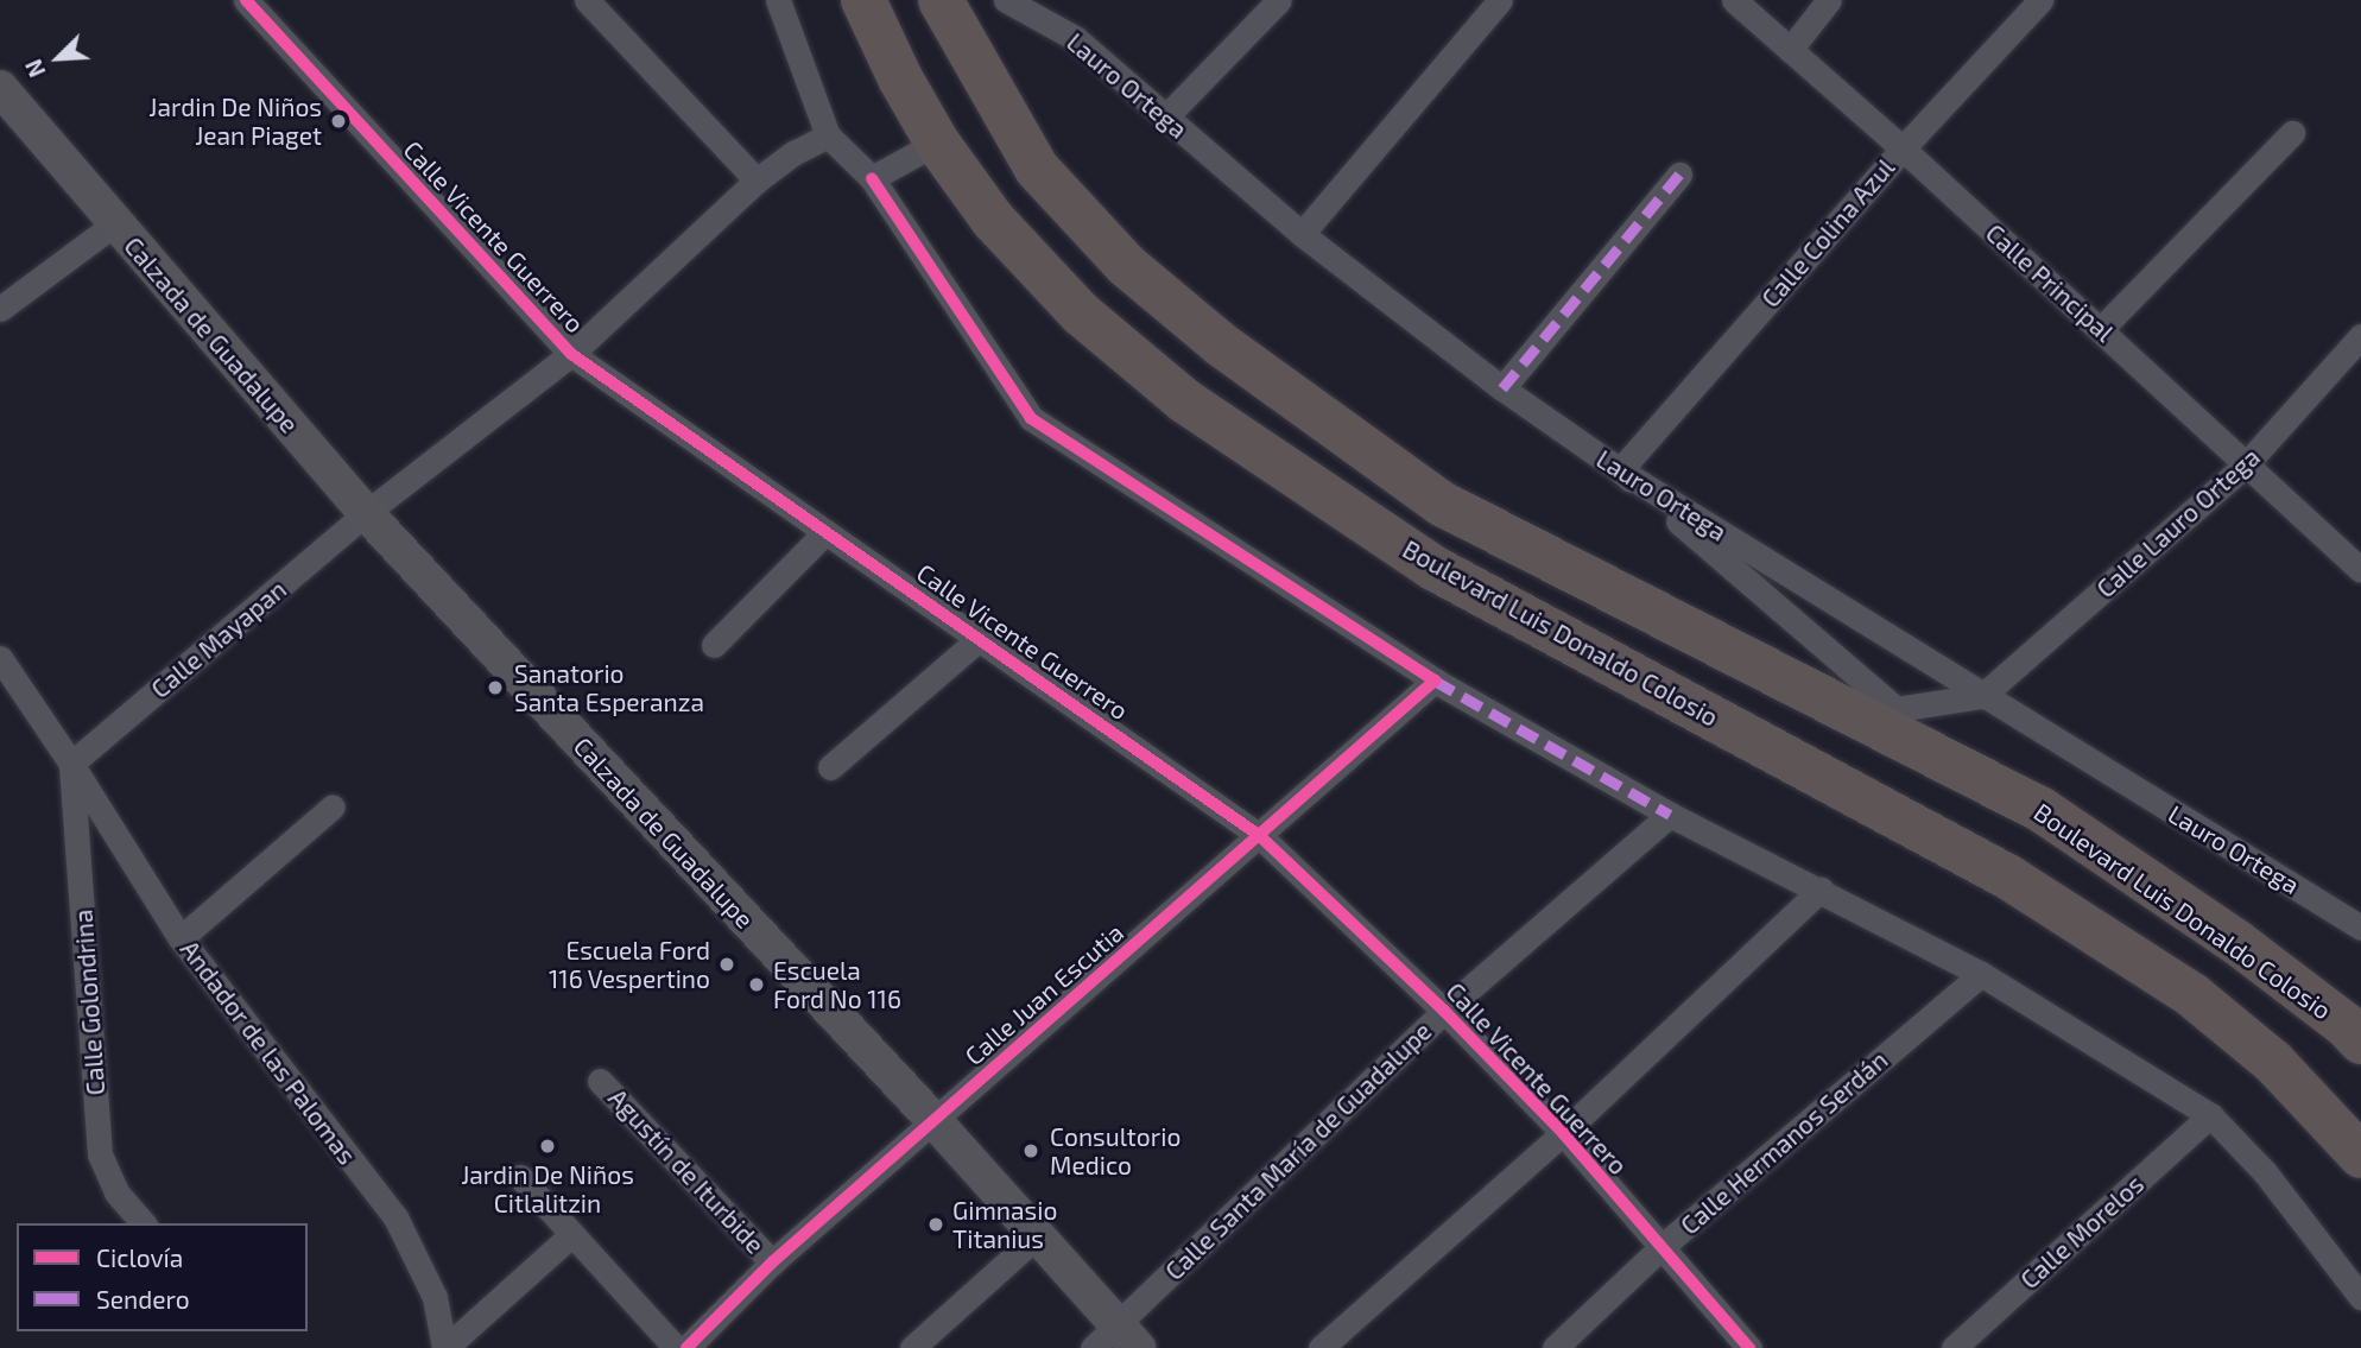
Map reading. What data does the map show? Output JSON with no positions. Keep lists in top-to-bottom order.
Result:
{
  "streets": {
    "highway": ["Boulevard Luis Donaldo Colosio"],
    "street": [
      "Lauro Ortega",
      "Calle Colina Azul",
      "Calle Vicente Guerrero",
      "Calle Principal",
      "Calzada de Guadalupe",
      "Calle Lauro Ortega",
      "Calle Mayapan",
      "Calle Juan Escutia",
      "Calle Golondrina",
      "Andador de las Palomas",
      "Calle Hermanos Serdán",
      "Calle Santa María de Guadalupe",
      "Agustín de Iturbide",
      "Calle Morelos"
    ]
  },
  "crossings": [
    ["Lauro Ortega", "Calle Colina Azul"],
    ["Lauro Ortega", "Calle Lauro Ortega"],
    ["Calle Colina Azul", "Calle Principal"],
    ["Calle Vicente Guerrero", "Calle Mayapan"],
    ["Calle Vicente Guerrero", "Calle Juan Escutia"],
    ["Calle Vicente Guerrero", "Calle Hermanos Serdán"],
    ["Calle Vicente Guerrero", "Calle Santa María de Guadalupe"],
    ["Calle Principal", "Calle Lauro Ortega"],
    ["Calzada de Guadalupe", "Calle Mayapan"],
    ["Calzada de Guadalupe", "Calle Juan Escutia"],
    ["Calzada de Guadalupe", "Calle Santa María de Guadalupe"],
    ["Calle Mayapan", "Calle Golondrina"],
    ["Calle Mayapan", "Andador de las Palomas"],
    ["Calle Juan Escutia", "Agustín de Iturbide"],
    ["Calle Golondrina", "Andador de las Palomas"]
  ],
  "places": [
    "Jardin De Niños Jean Piaget",
    "Sanatorio Santa Esperanza",
    "Escuela Ford 116 Vespertino",
    "Escuela Ford No 116",
    "Jardin De Niños Citlalitzin",
    "Consultorio Medico",
    "Gimnasio Titanius"
  ],
  "legend": ["Ciclovía", "Sendero"],
  "north": "bottom left"
}
